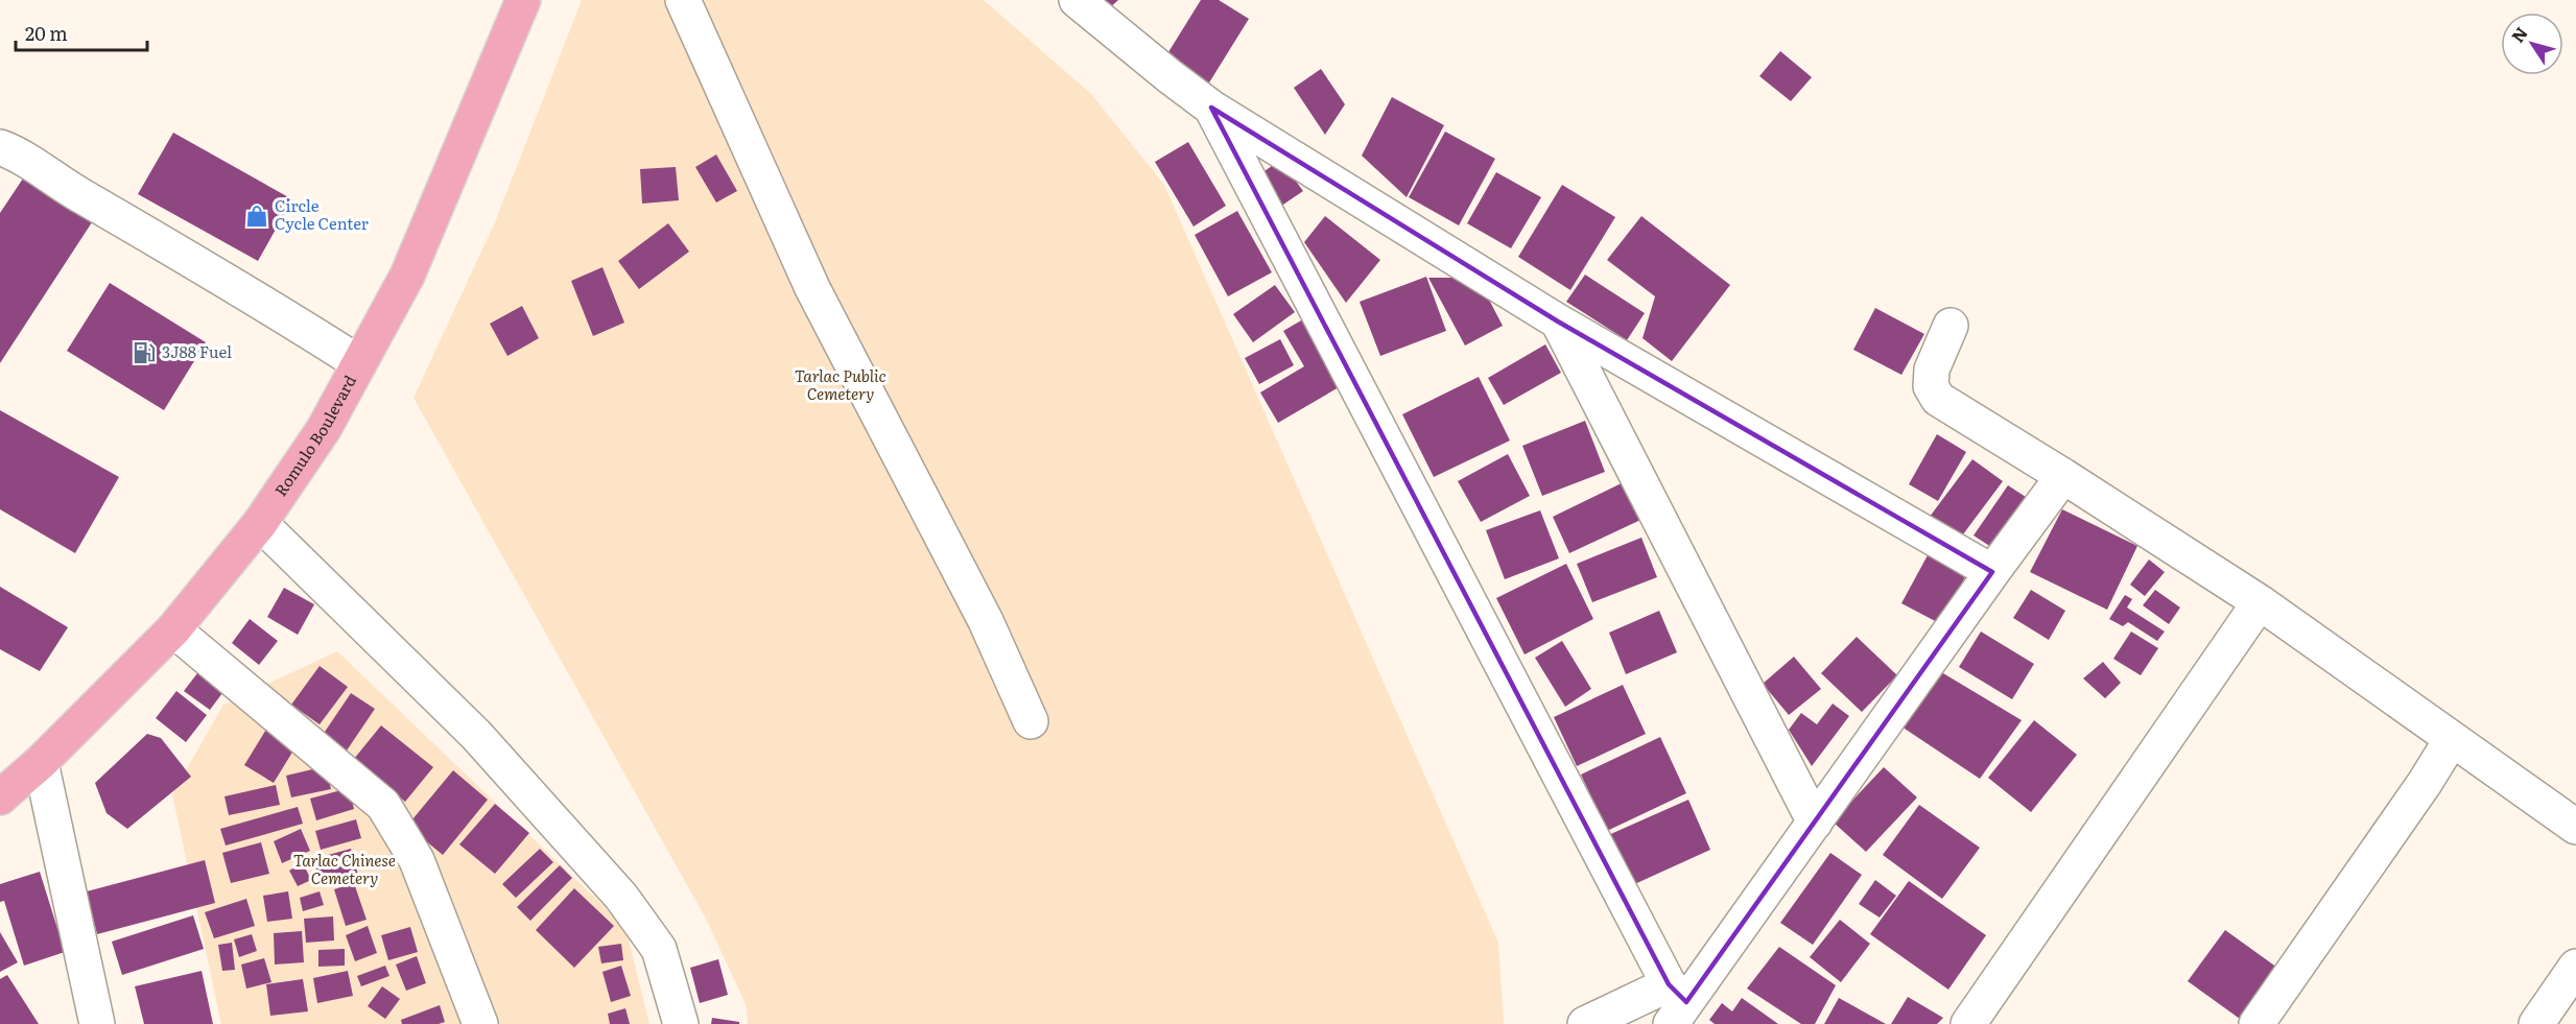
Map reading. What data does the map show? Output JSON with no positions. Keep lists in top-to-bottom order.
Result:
{
  "streets": {
    "highway": ["Romulo Boulevard"]
  },
  "parks": ["Tarlac Public Cemetery", "Tarlac Chinese Cemetery"],
  "places": {
    "shop": ["Circle Cycle Center"],
    "fuel station": ["3J88 Fuel"]
  },
  "scale_bar": "20 m",
  "north": "top left"
}
